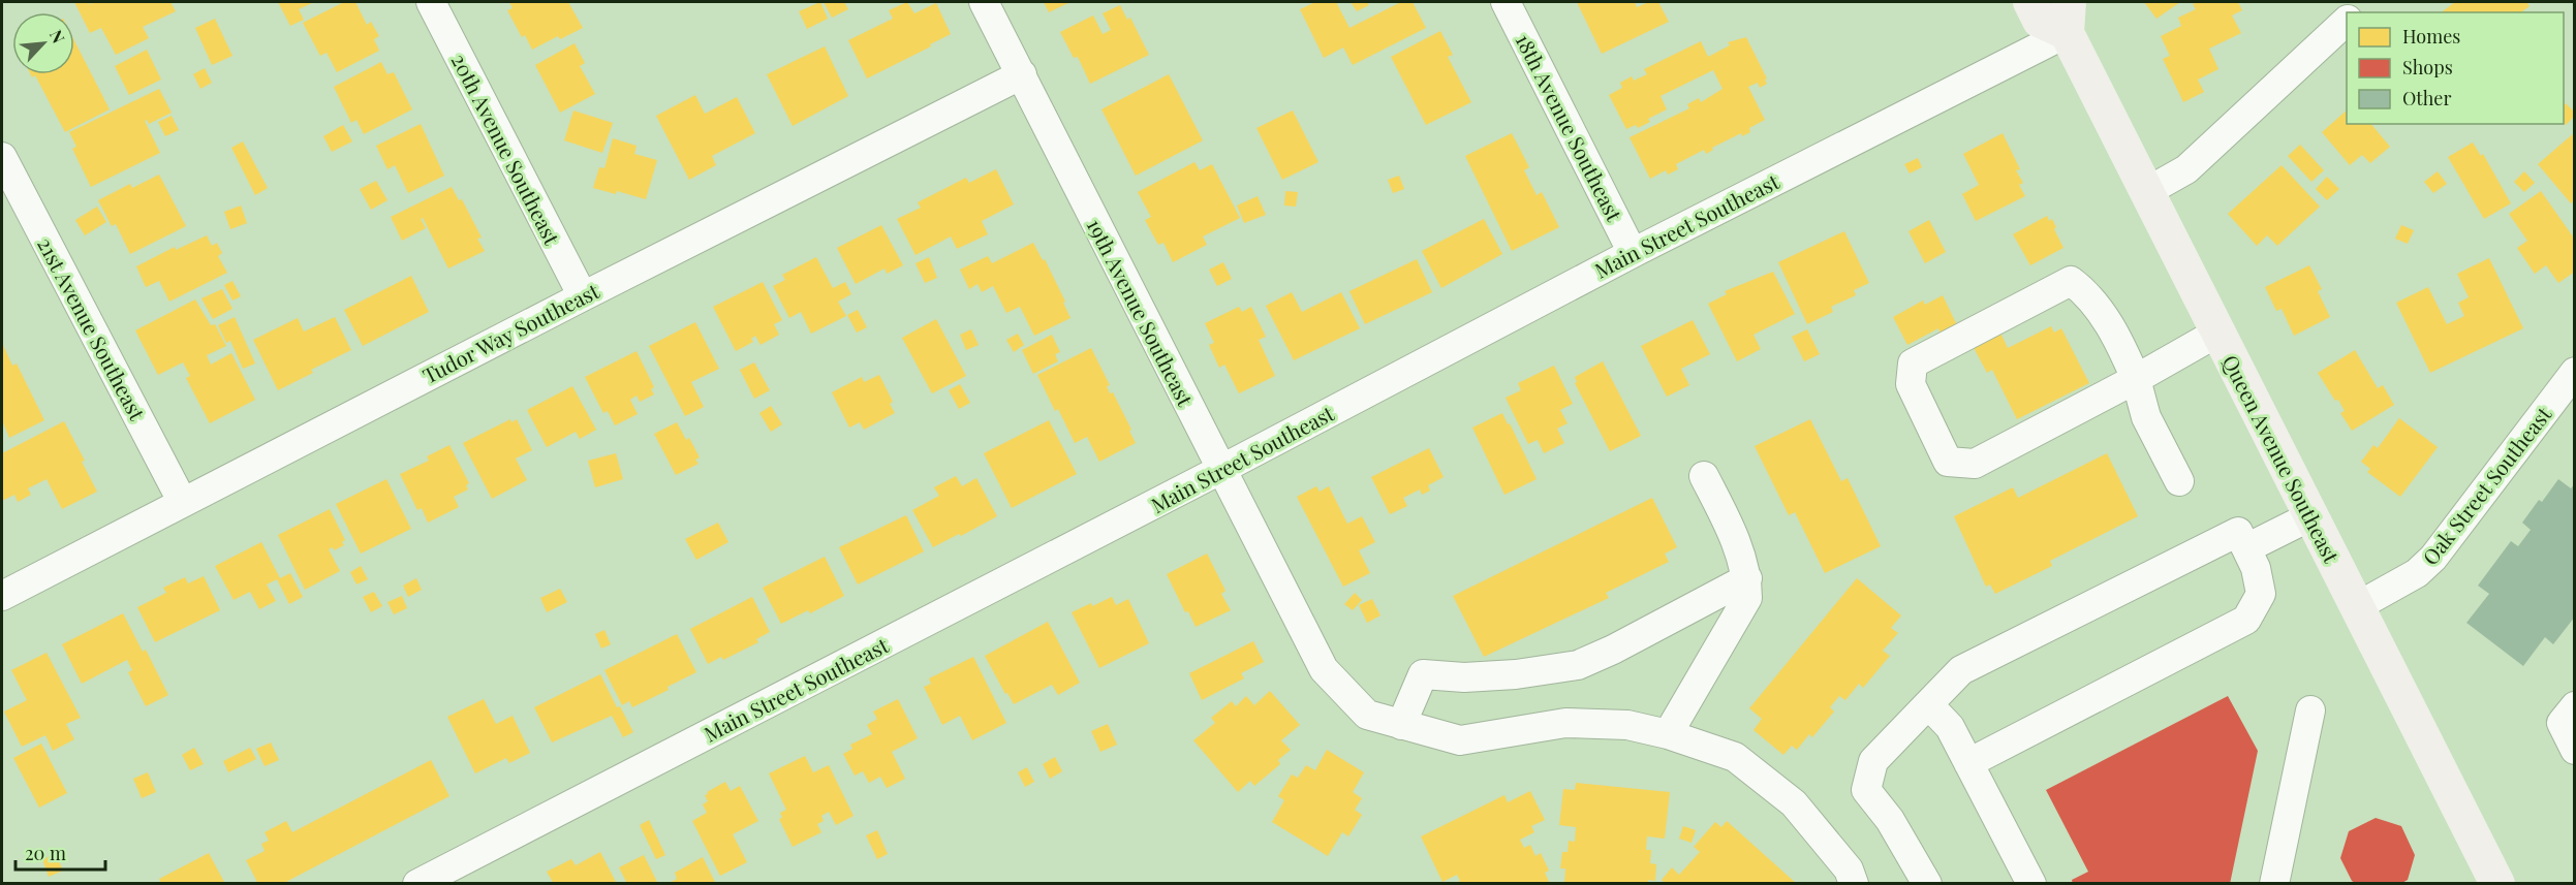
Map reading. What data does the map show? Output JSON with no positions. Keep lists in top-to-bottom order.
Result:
{
  "streets": {
    "main road": ["Queen Avenue Southeast"],
    "street": [
      "18th Avenue Southeast",
      "20th Avenue Southeast",
      "Main Street Southeast",
      "19th Avenue Southeast",
      "21st Avenue Southeast",
      "Tudor Way Southeast",
      "Oak Street Southeast"
    ]
  },
  "crossings": [
    ["18th Avenue Southeast", "Main Street Southeast"],
    ["20th Avenue Southeast", "Tudor Way Southeast"],
    ["Main Street Southeast", "19th Avenue Southeast"],
    ["Main Street Southeast", "Queen Avenue Southeast"],
    ["19th Avenue Southeast", "Tudor Way Southeast"],
    ["21st Avenue Southeast", "Tudor Way Southeast"],
    ["Queen Avenue Southeast", "Oak Street Southeast"]
  ],
  "legend": ["Homes", "Shops", "Other"],
  "scale_bar": "20 m",
  "north": "top right"
}
